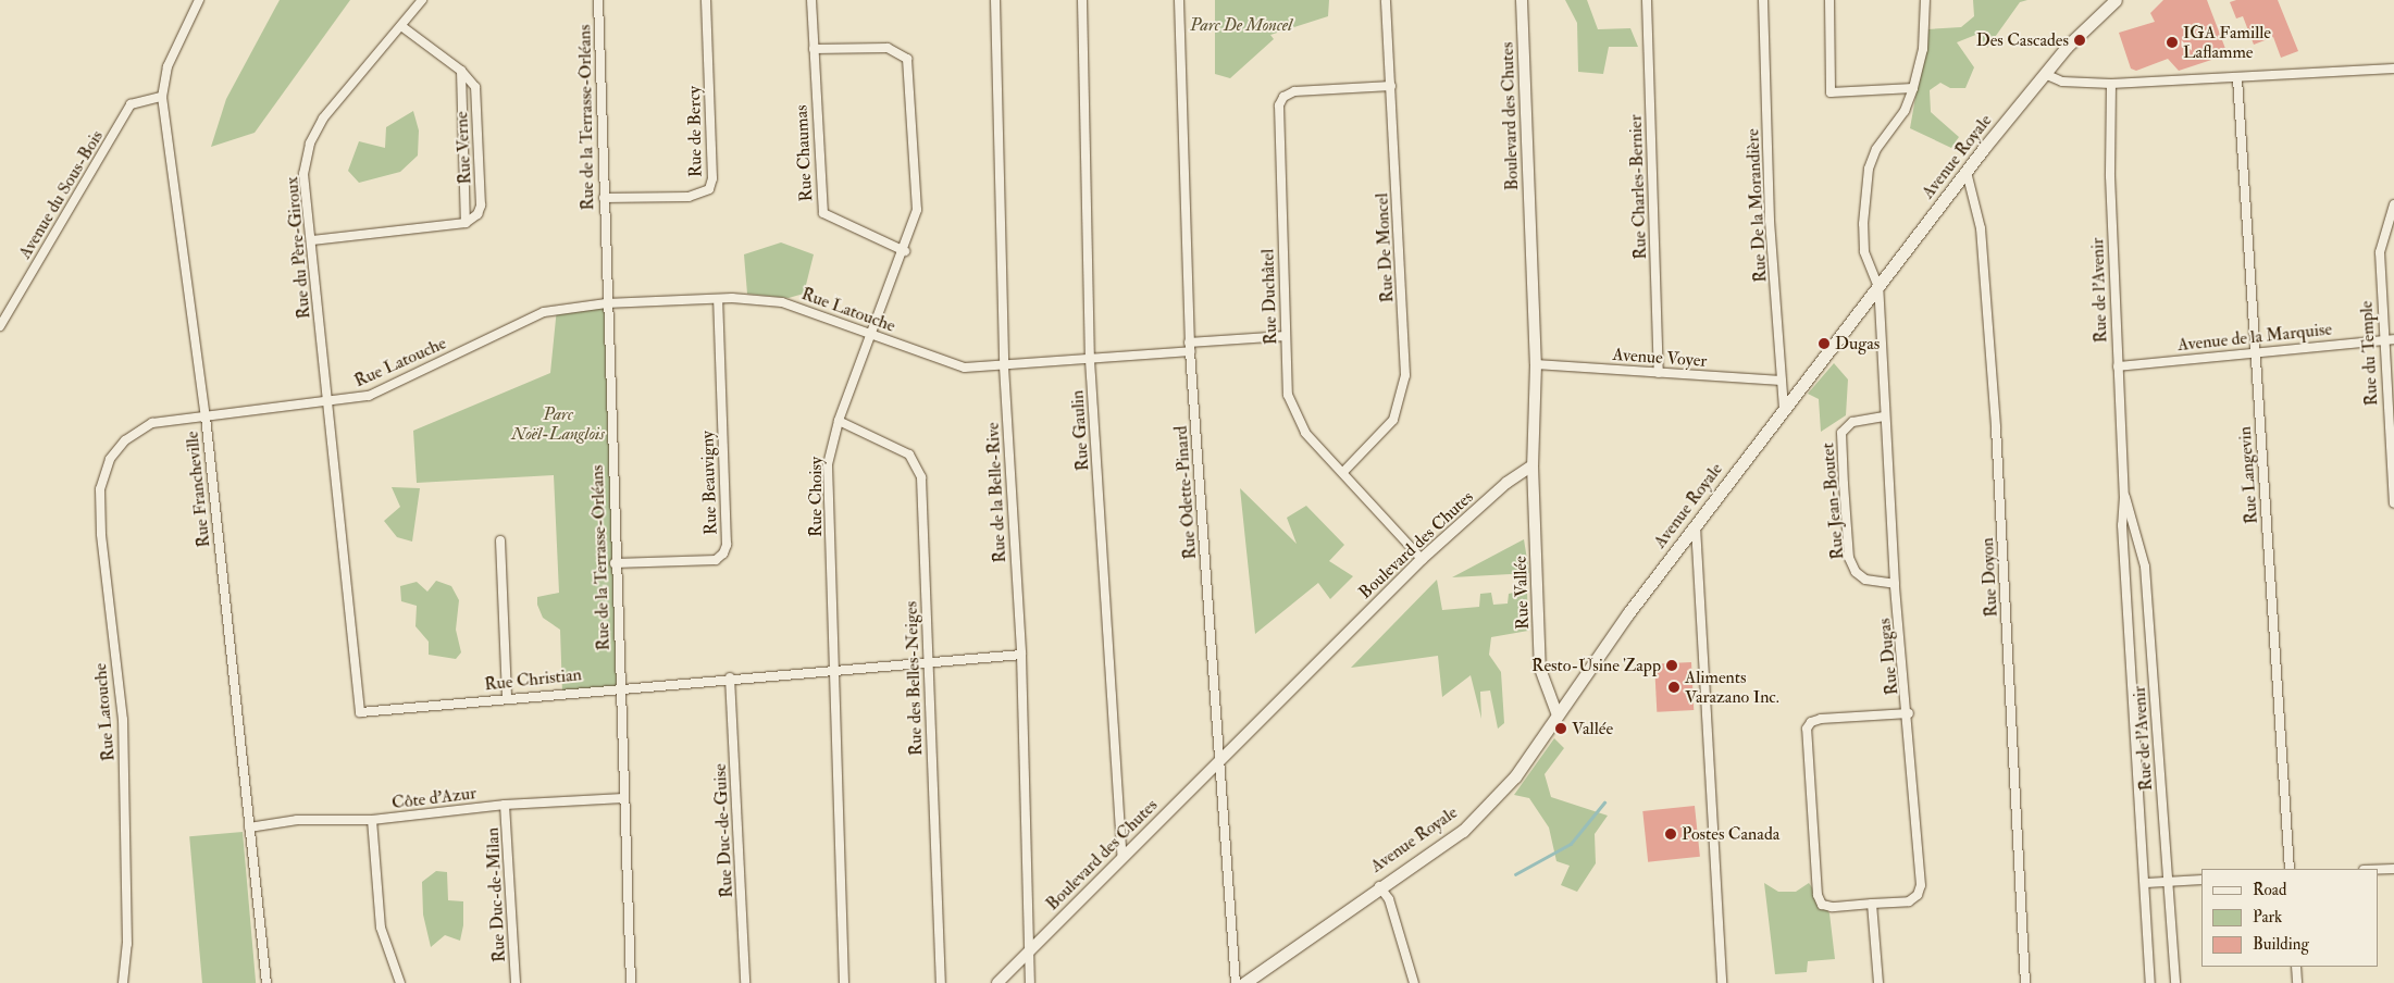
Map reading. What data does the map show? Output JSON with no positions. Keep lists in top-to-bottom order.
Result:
{
  "streets": {
    "main road": ["Avenue Royale"],
    "street": [
      "Boulevard des Chutes",
      "Rue de la Terrasse-Orléans",
      "Rue de Bercy",
      "Rue Verne",
      "Rue Chaumas",
      "Rue Charles-Bernier",
      "Avenue du Sous-Bois",
      "Rue De la Morandière",
      "Rue du Père-Giroux",
      "Rue De Moncel",
      "Rue de l'Avenir",
      "Rue Duchâtel",
      "Rue Latouche",
      "Avenue de la Marquise",
      "Rue du Temple",
      "Avenue Voyer",
      "Rue Gaulin",
      "Rue Langevin",
      "Rue Beauvigny",
      "Rue Francheville",
      "Rue de la Belle-Rive",
      "Rue Odette-Pinard",
      "Rue Choisy",
      "Rue Jean-Boutet",
      "Rue Doyon",
      "Rue Vallée",
      "Rue Dugas",
      "Rue des Belles-Neiges",
      "Rue Christian",
      "Côte d'Azur",
      "Rue Duc-de-Guise",
      "Rue Duc-de-Milan"
    ]
  },
  "crossings": [
    ["Boulevard des Chutes", "Rue Duchâtel"],
    ["Boulevard des Chutes", "Avenue Voyer"],
    ["Boulevard des Chutes", "Rue Gaulin"],
    ["Boulevard des Chutes", "Rue de la Belle-Rive"],
    ["Boulevard des Chutes", "Rue Odette-Pinard"],
    ["Boulevard des Chutes", "Rue Vallée"],
    ["Rue de la Terrasse-Orléans", "Rue de Bercy"],
    ["Rue de la Terrasse-Orléans", "Rue Latouche"],
    ["Rue de la Terrasse-Orléans", "Rue Beauvigny"],
    ["Rue de la Terrasse-Orléans", "Rue Christian"],
    ["Rue de la Terrasse-Orléans", "Côte d'Azur"],
    ["Rue Verne", "Rue du Père-Giroux"],
    ["Rue Chaumas", "Rue Choisy"],
    ["Avenue Royale", "Rue De la Morandière"],
    ["Avenue Royale", "Rue Doyon"],
    ["Avenue Royale", "Rue Vallée"],
    ["Avenue Royale", "Rue Dugas"],
    ["Rue Charles-Bernier", "Avenue Voyer"],
    ["Avenue du Sous-Bois", "Rue Francheville"],
    ["Rue De la Morandière", "Avenue Voyer"],
    ["Rue du Père-Giroux", "Rue Latouche"],
    ["Rue du Père-Giroux", "Rue Christian"],
    ["Rue De Moncel", "Rue Duchâtel"],
    ["Rue de l'Avenir", "Avenue de la Marquise"],
    ["Rue Duchâtel", "Rue Latouche"],
    ["Rue Latouche", "Rue Gaulin"],
    ["Rue Latouche", "Rue Beauvigny"],
    ["Rue Latouche", "Rue Francheville"],
    ["Rue Latouche", "Rue de la Belle-Rive"],
    ["Rue Latouche", "Rue Odette-Pinard"],
    ["Rue Latouche", "Rue Choisy"],
    ["Rue Latouche", "Rue Christian"],
    ["Avenue de la Marquise", "Rue du Temple"],
    ["Avenue de la Marquise", "Rue Langevin"],
    ["Rue Francheville", "Côte d'Azur"],
    ["Rue de la Belle-Rive", "Rue Christian"],
    ["Rue Choisy", "Rue des Belles-Neiges"],
    ["Rue Choisy", "Rue Christian"],
    ["Rue Jean-Boutet", "Rue Dugas"],
    ["Rue des Belles-Neiges", "Rue Christian"],
    ["Rue Christian", "Rue Duc-de-Guise"],
    ["Côte d'Azur", "Rue Duc-de-Milan"]
  ],
  "parks": ["Parc De Moncel", "Parc Noël-Langlois"],
  "places": [
    "Des Cascades",
    "IGA Famille Laflamme",
    "Dugas",
    "Resto-Usine Zapp",
    "Aliments Varazano Inc.",
    "Vallée",
    "Postes Canada"
  ],
  "legend": ["Road", "Park", "Building"]
}
